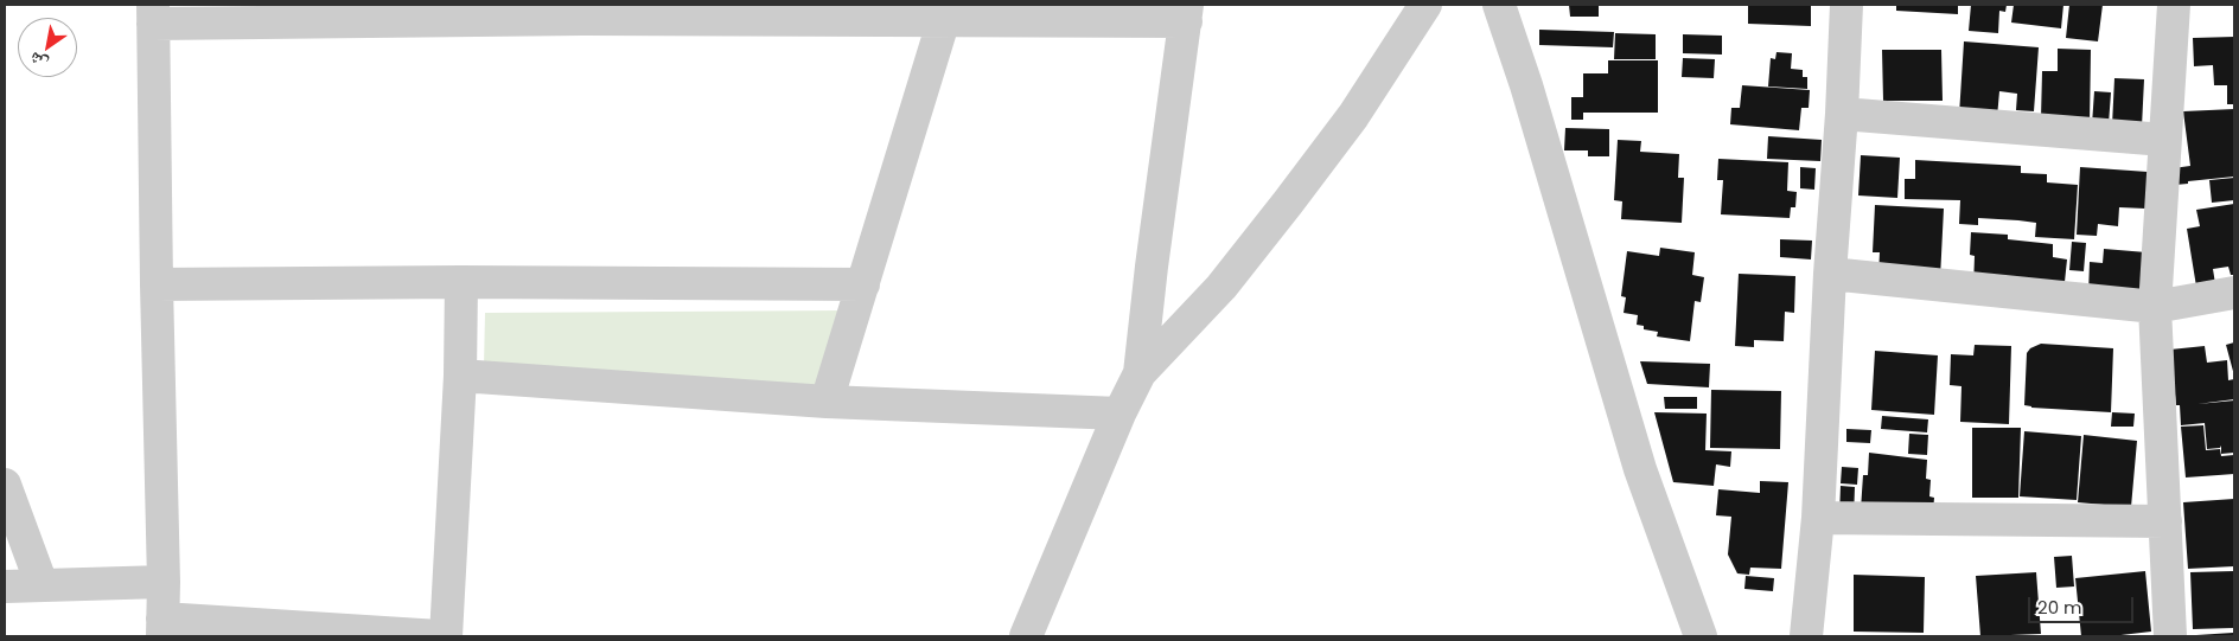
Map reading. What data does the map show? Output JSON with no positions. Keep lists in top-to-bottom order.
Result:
{
  "scale_bar": "20 m",
  "north": "bottom left"
}
